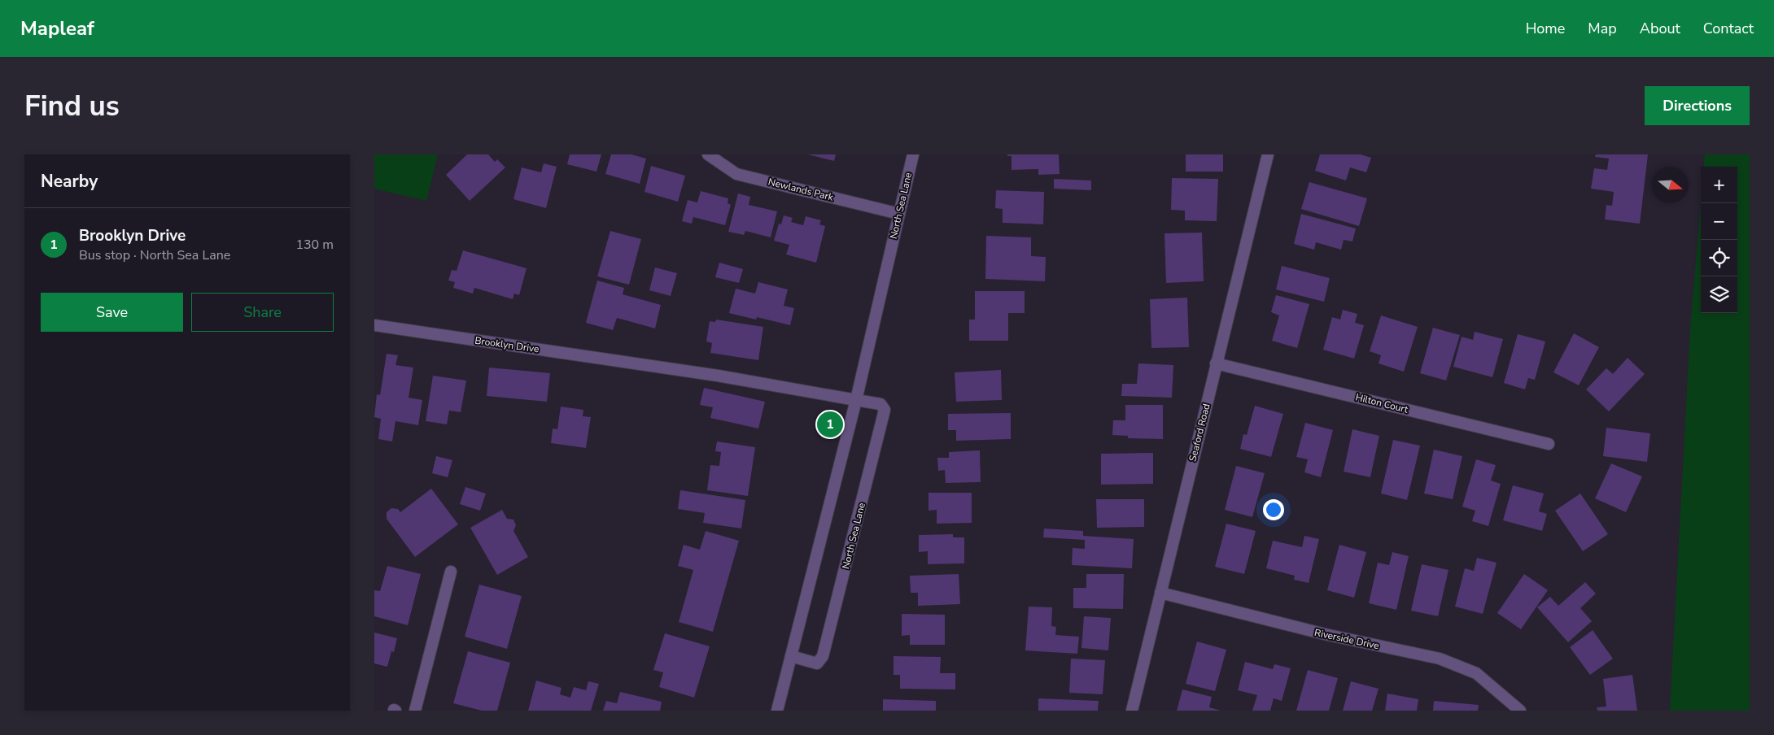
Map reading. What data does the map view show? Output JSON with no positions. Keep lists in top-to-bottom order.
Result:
{
  "streets": {
    "street": [
      "Newlands Park",
      "North Sea Lane",
      "Brooklyn Drive",
      "Hilton Court",
      "Seaford Road",
      "Riverside Drive"
    ]
  },
  "crossings": [
    ["Newlands Park", "North Sea Lane"],
    ["North Sea Lane", "Brooklyn Drive"],
    ["Hilton Court", "Seaford Road"],
    ["Seaford Road", "Riverside Drive"]
  ],
  "north": "right",
  "page": {
    "header": "Mapleaf",
    "nav": [
      "Home",
      "Map",
      "About",
      "Contact"
    ],
    "buttons": [
      "Directions",
      ["Save", "Share"]
    ],
    "title": "Find us",
    "heading": "Nearby",
    "map_buttons": ["+", "−"],
    "list": [
      {
        "mark": "1",
        "name": "Brooklyn Drive",
        "note": "Bus stop · North Sea Lane",
        "value": "130 m"
      }
    ],
    "pins": "1"
  }
}
